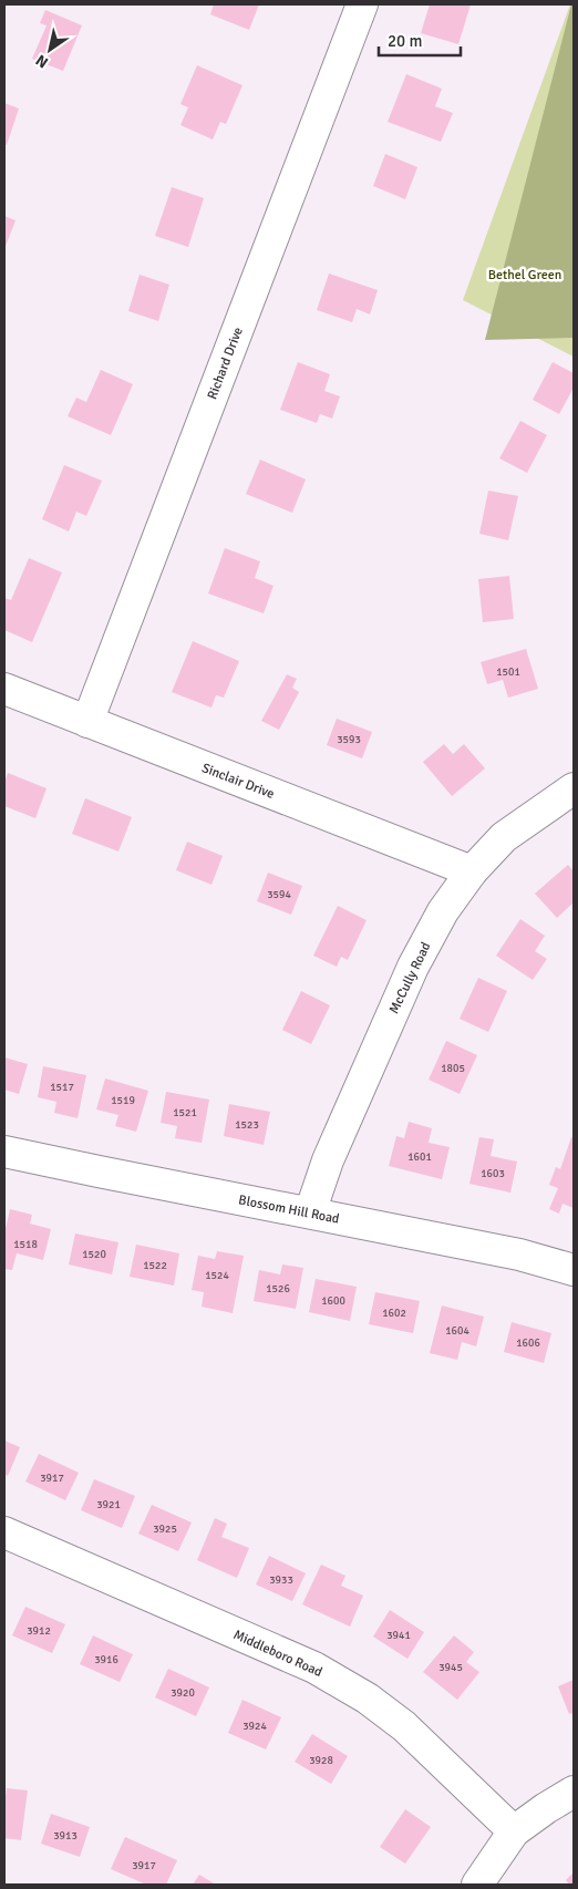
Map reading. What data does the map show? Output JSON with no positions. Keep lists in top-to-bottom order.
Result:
{
  "streets": {
    "street": [
      "Richard Drive",
      "Sinclair Drive",
      "McCully Road",
      "Blossom Hill Road",
      "Middleboro Road"
    ]
  },
  "crossings": [
    ["Richard Drive", "Sinclair Drive"],
    ["Sinclair Drive", "McCully Road"],
    ["McCully Road", "Blossom Hill Road"]
  ],
  "parks": ["Bethel Green"],
  "house_numbers": [
    "1501",
    "3593",
    "3594",
    "1805",
    "1517",
    "1519",
    "1521",
    "1523",
    "1601",
    "1603",
    "1518",
    "1520",
    "1522",
    "1524",
    "1526",
    "1600",
    "1602",
    "1604",
    "1606",
    "3917",
    "3921",
    "3925",
    "3933",
    "3912",
    "3941",
    "3916",
    "3945",
    "3920",
    "3924",
    "3928",
    "3913",
    "3917"
  ],
  "scale_bar": "20 m",
  "north": "bottom left"
}
